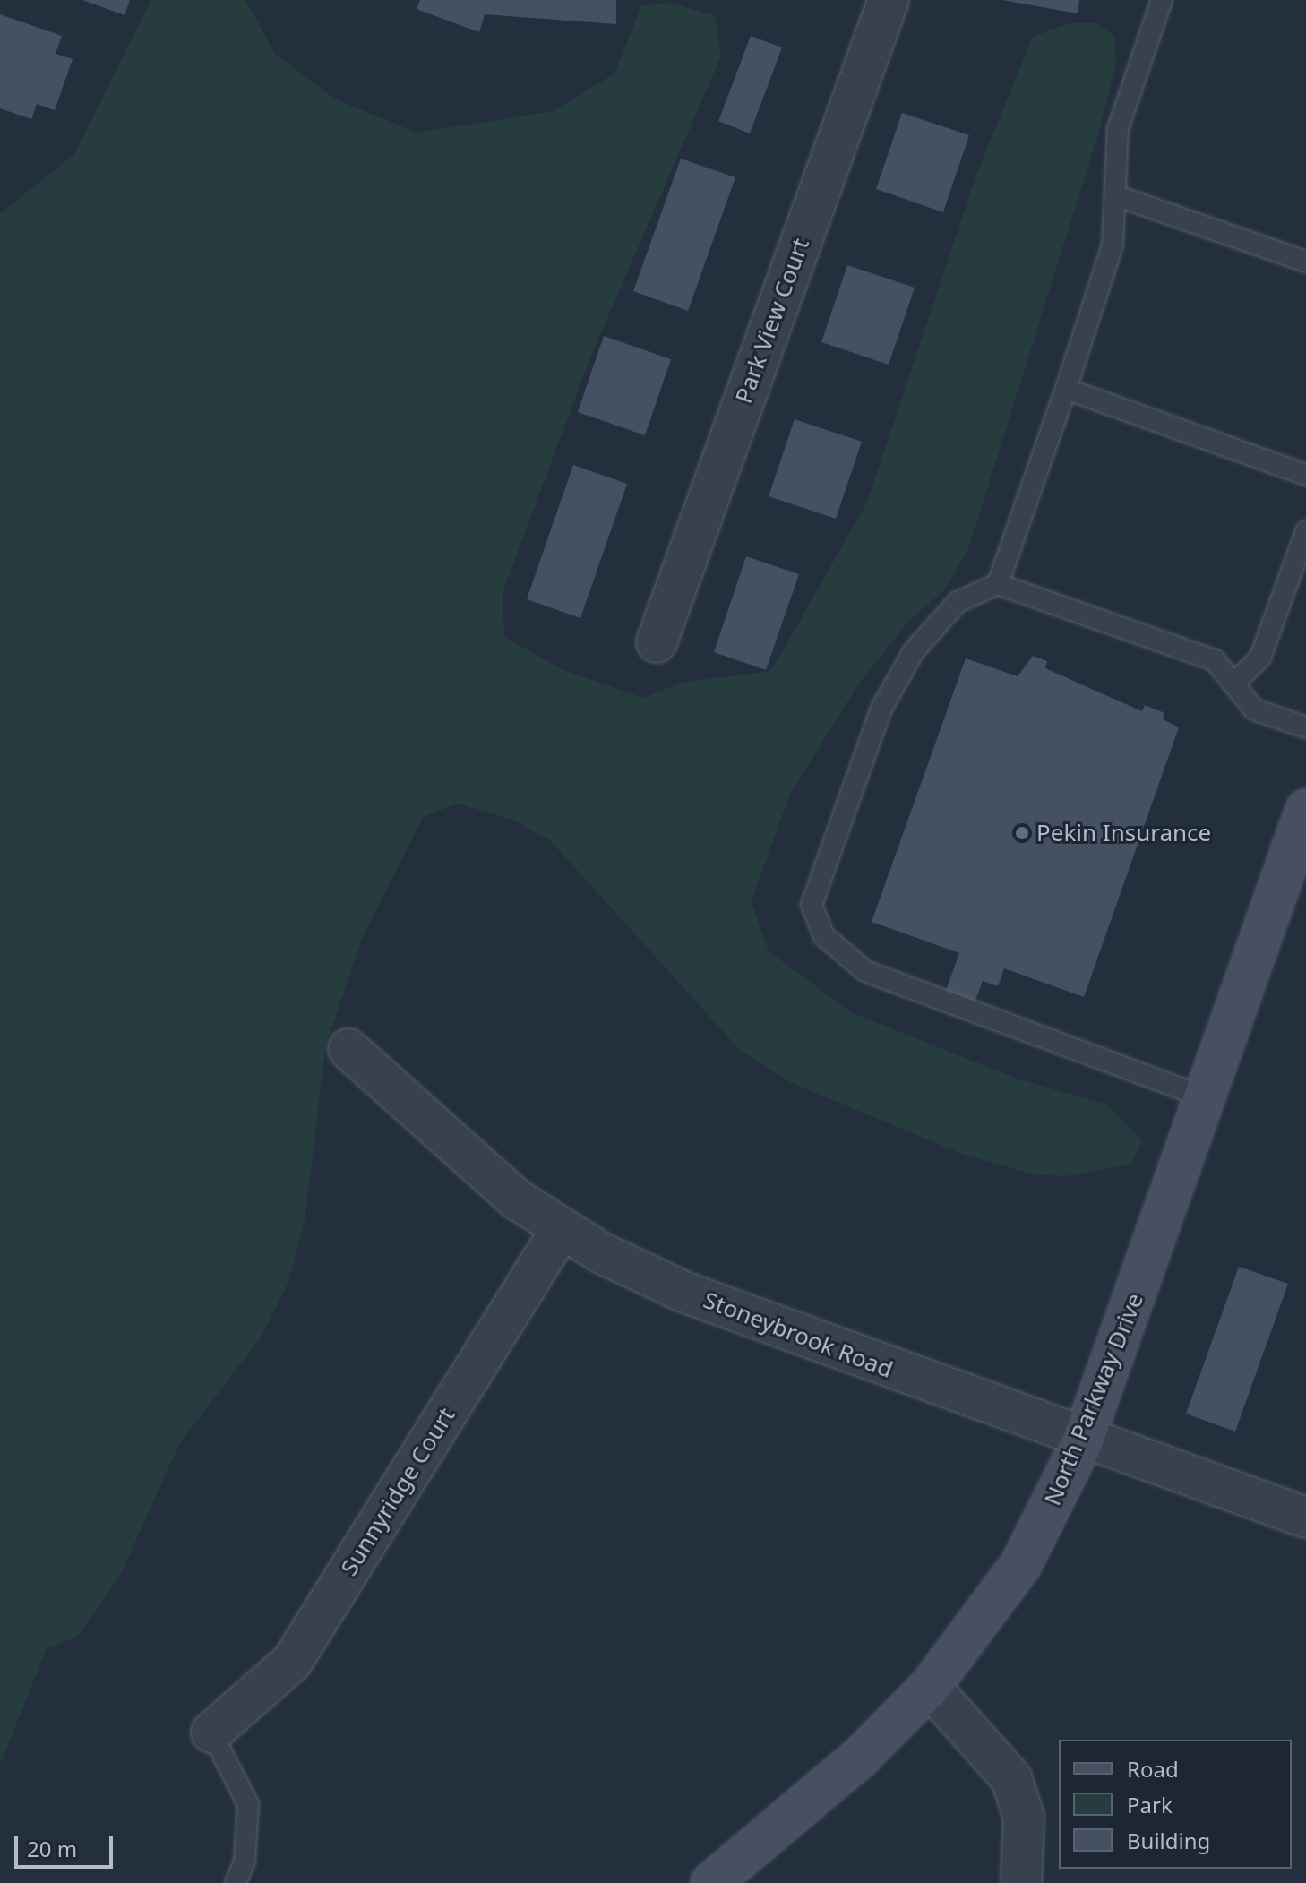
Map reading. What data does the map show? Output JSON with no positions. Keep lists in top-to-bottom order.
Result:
{
  "streets": {
    "main road": ["North Parkway Drive"],
    "street": ["Park View Court", "Stoneybrook Road", "Sunnyridge Court"]
  },
  "crossings": [
    ["Stoneybrook Road", "North Parkway Drive"],
    ["Stoneybrook Road", "Sunnyridge Court"]
  ],
  "places": ["Pekin Insurance"],
  "legend": ["Road", "Park", "Building"],
  "scale_bar": "20 m"
}
